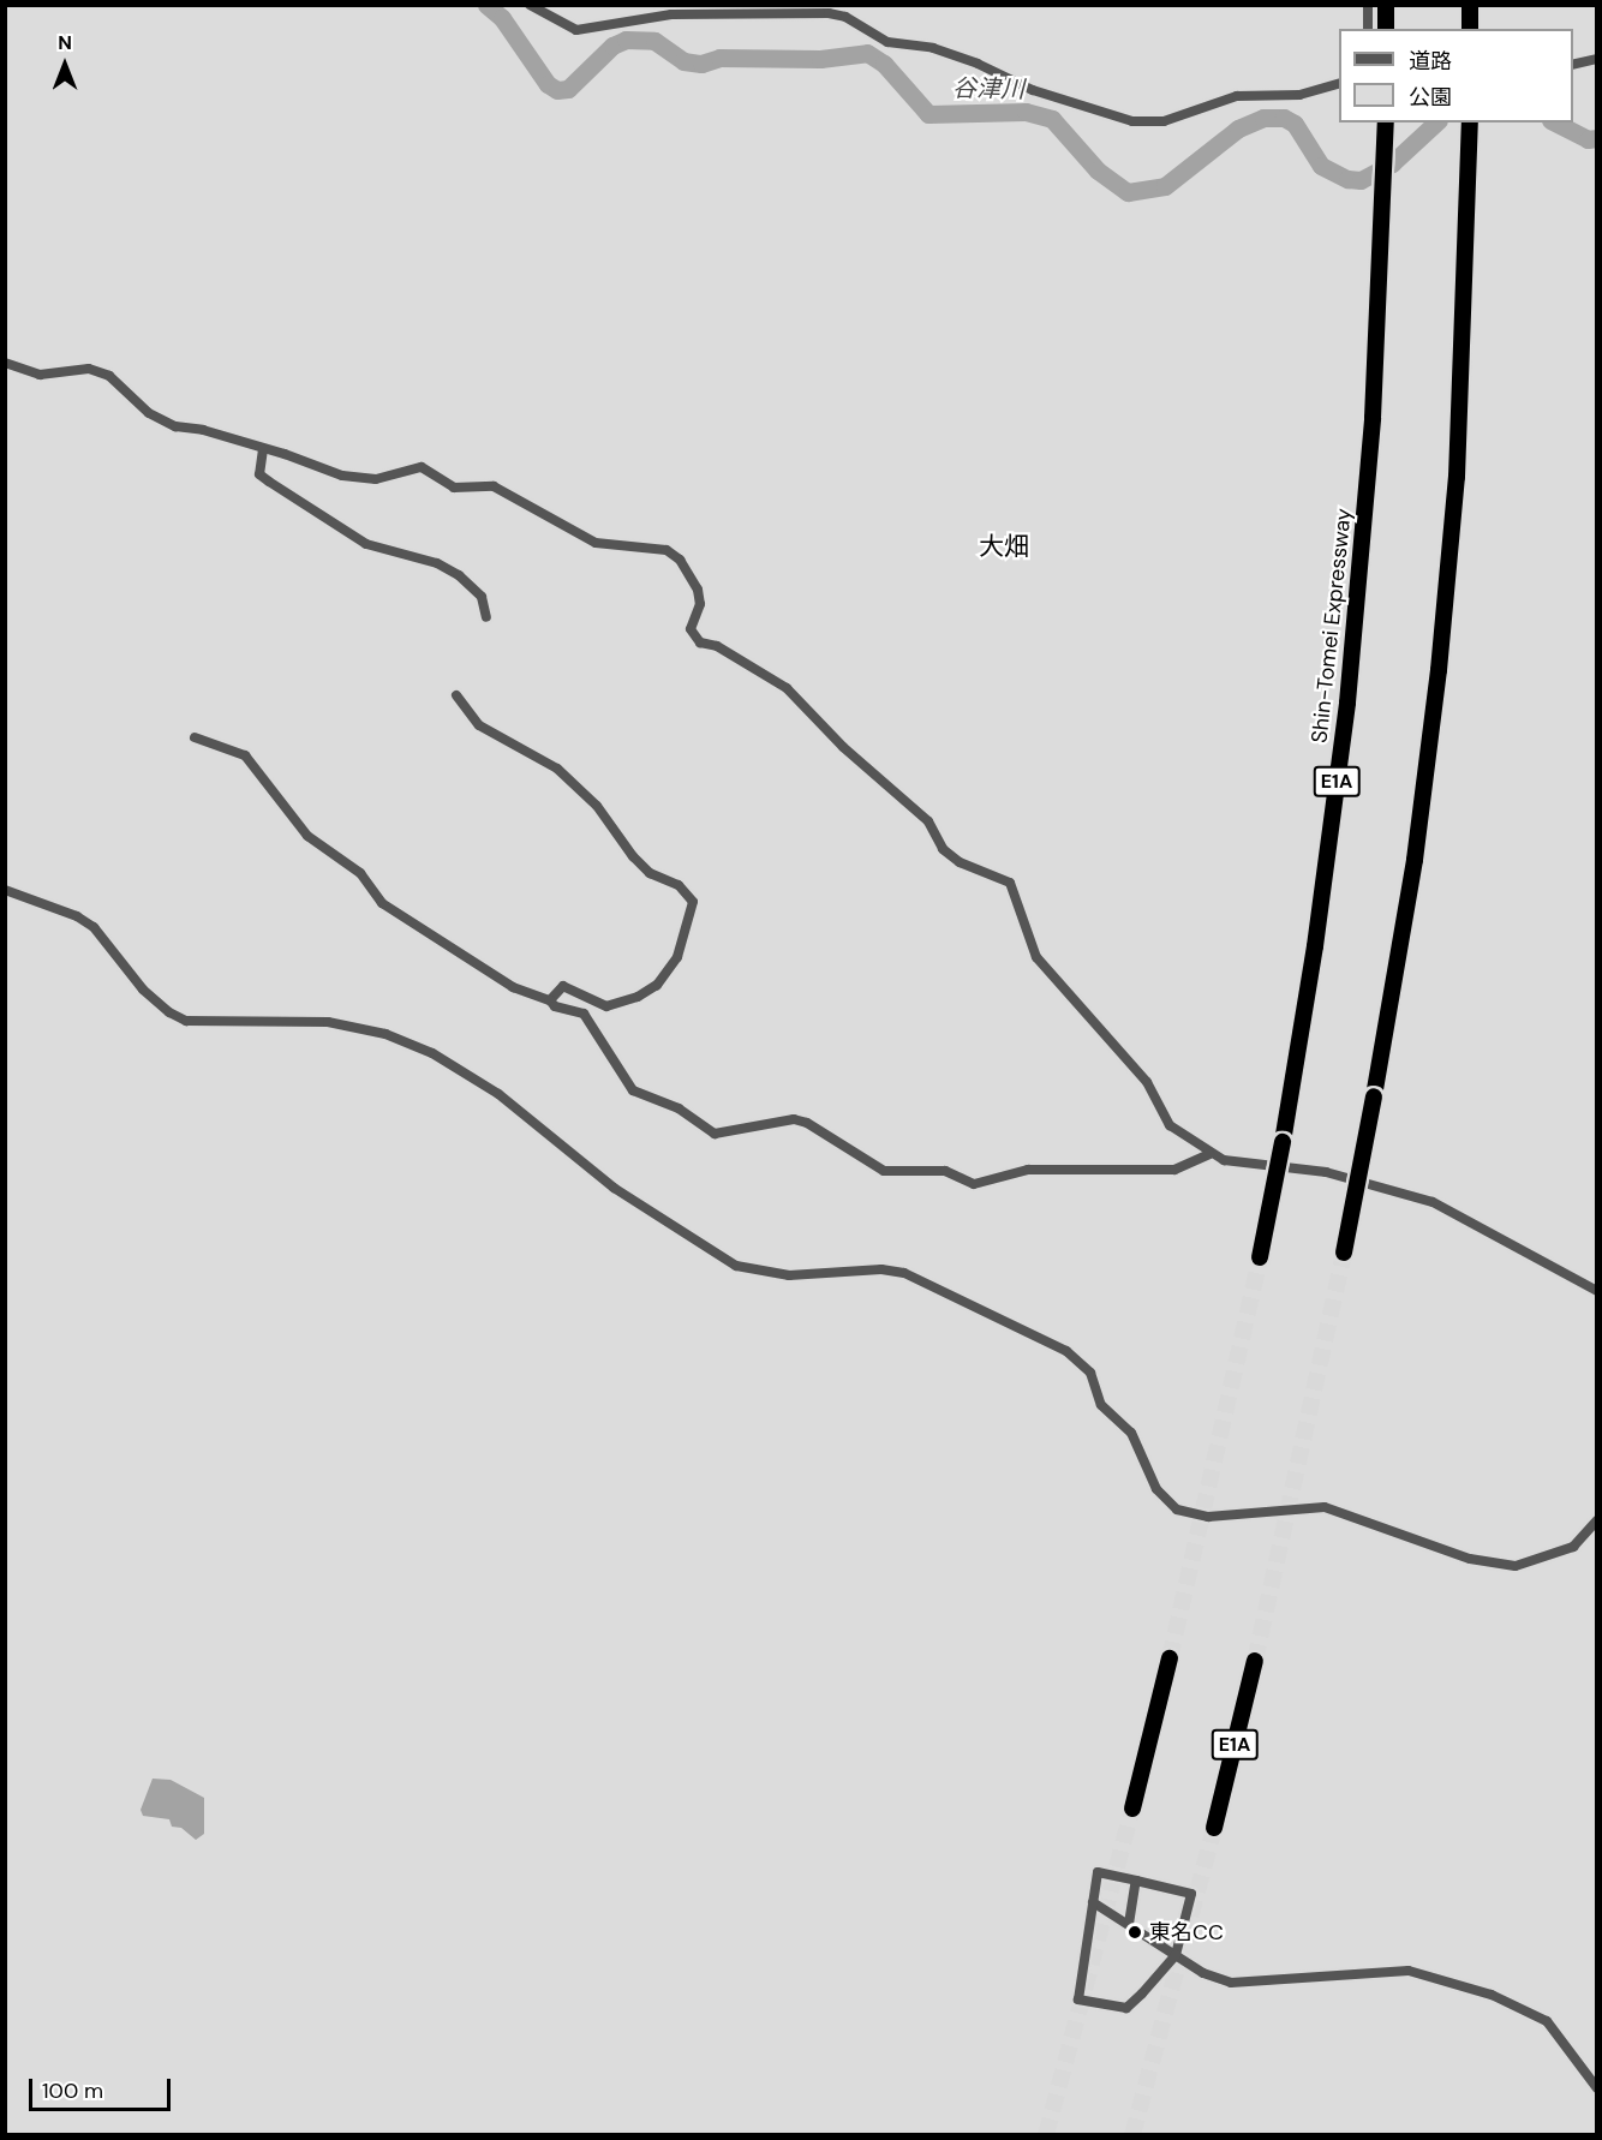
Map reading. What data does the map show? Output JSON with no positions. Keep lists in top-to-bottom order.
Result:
{
  "streets": {
    "highway": ["Shin-Tomei Expressway", "E1A"]
  },
  "districts": ["大畑"],
  "water": ["谷津川"],
  "places": ["東名CC"],
  "legend": ["道路", "公園"],
  "scale_bar": "100 m",
  "north": "top"
}
